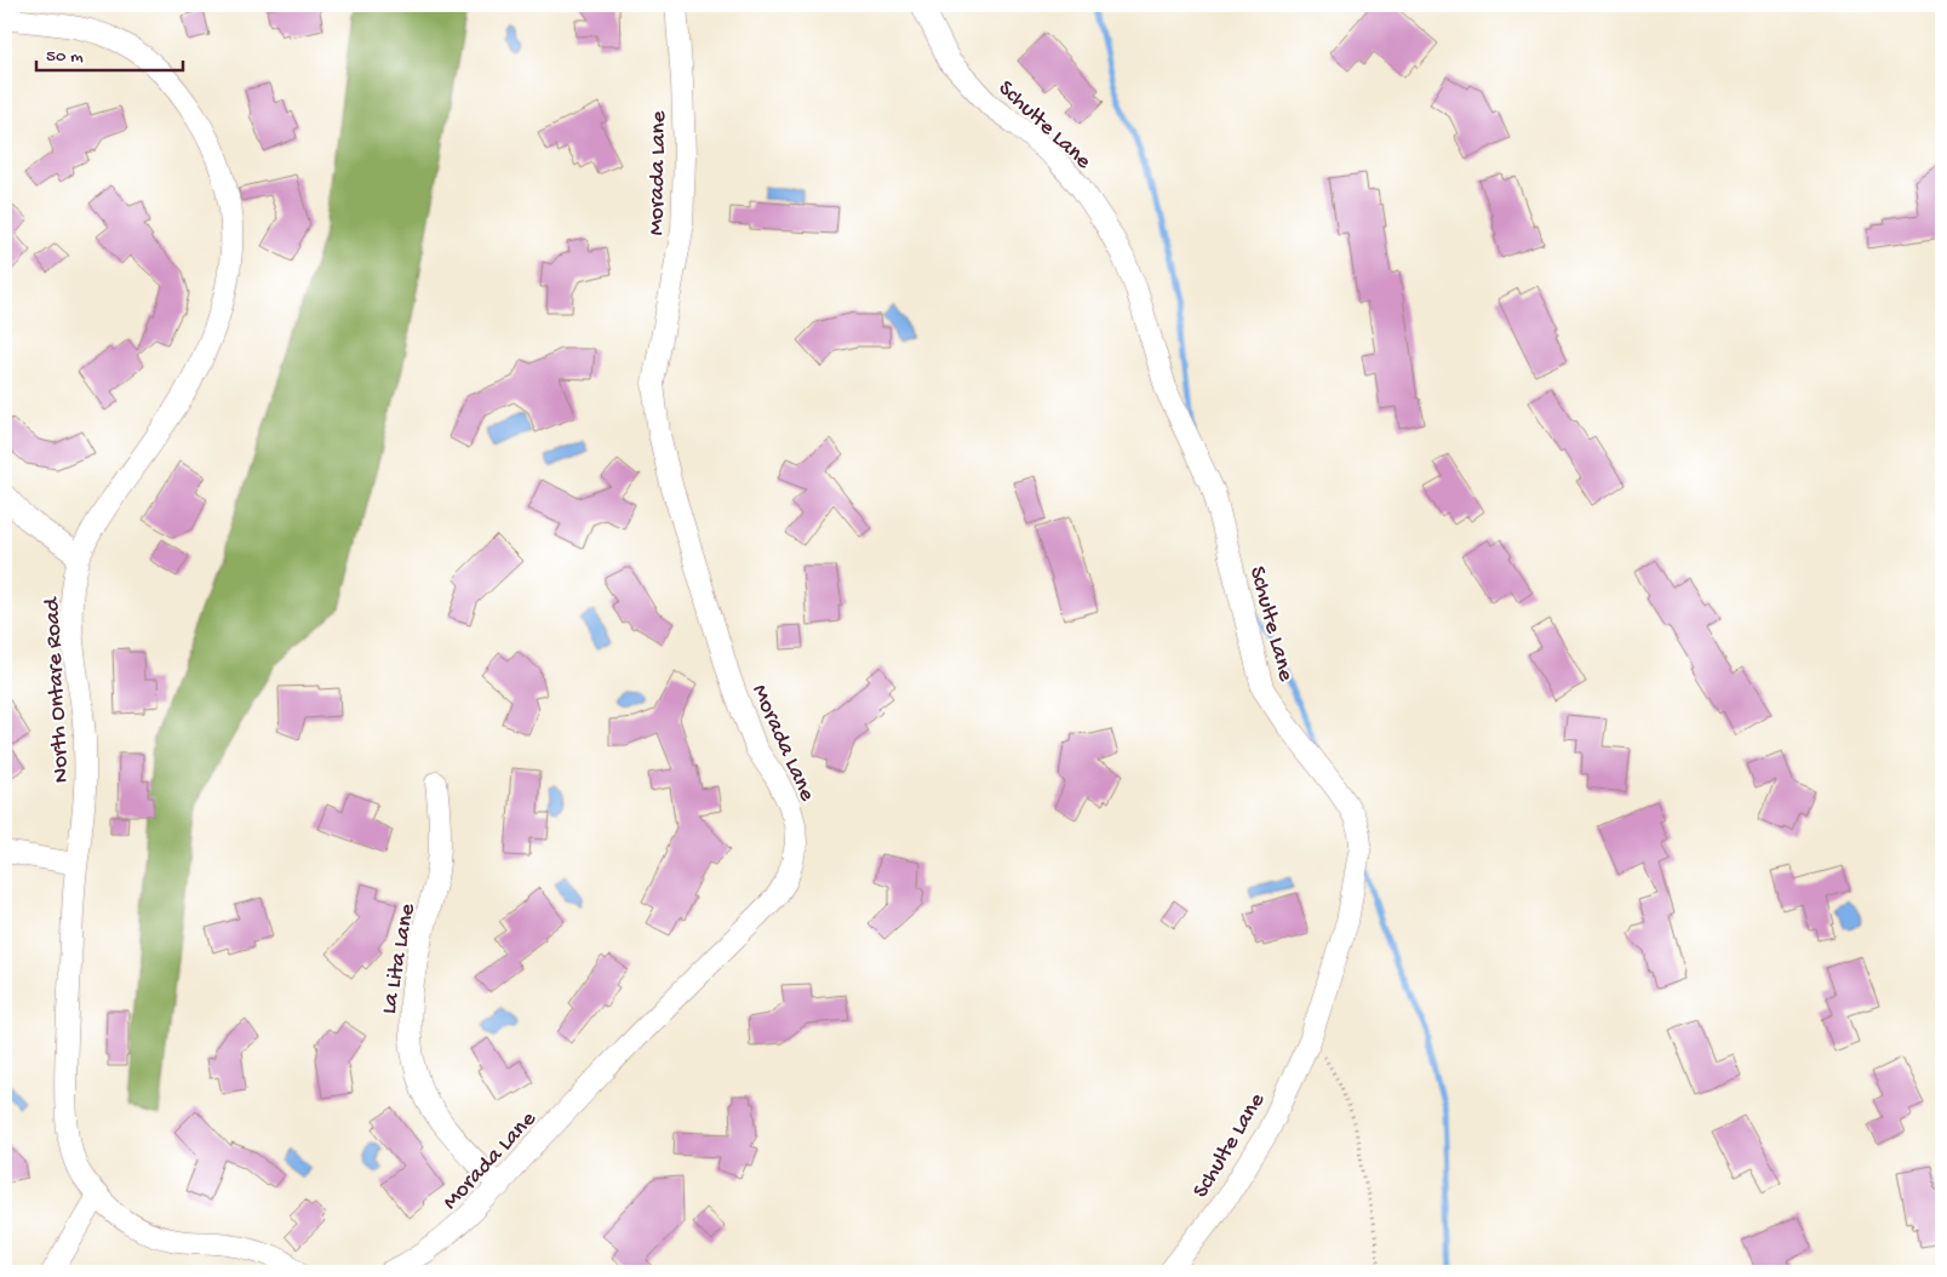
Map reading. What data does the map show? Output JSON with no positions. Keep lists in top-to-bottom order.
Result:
{
  "streets": {
    "street": [
      "Schulte Lane",
      "Morada Lane",
      "North Ontare Road",
      "La Lita Lane"
    ]
  },
  "crossings": [
    ["Morada Lane", "La Lita Lane"]
  ],
  "scale_bar": "50 m"
}
